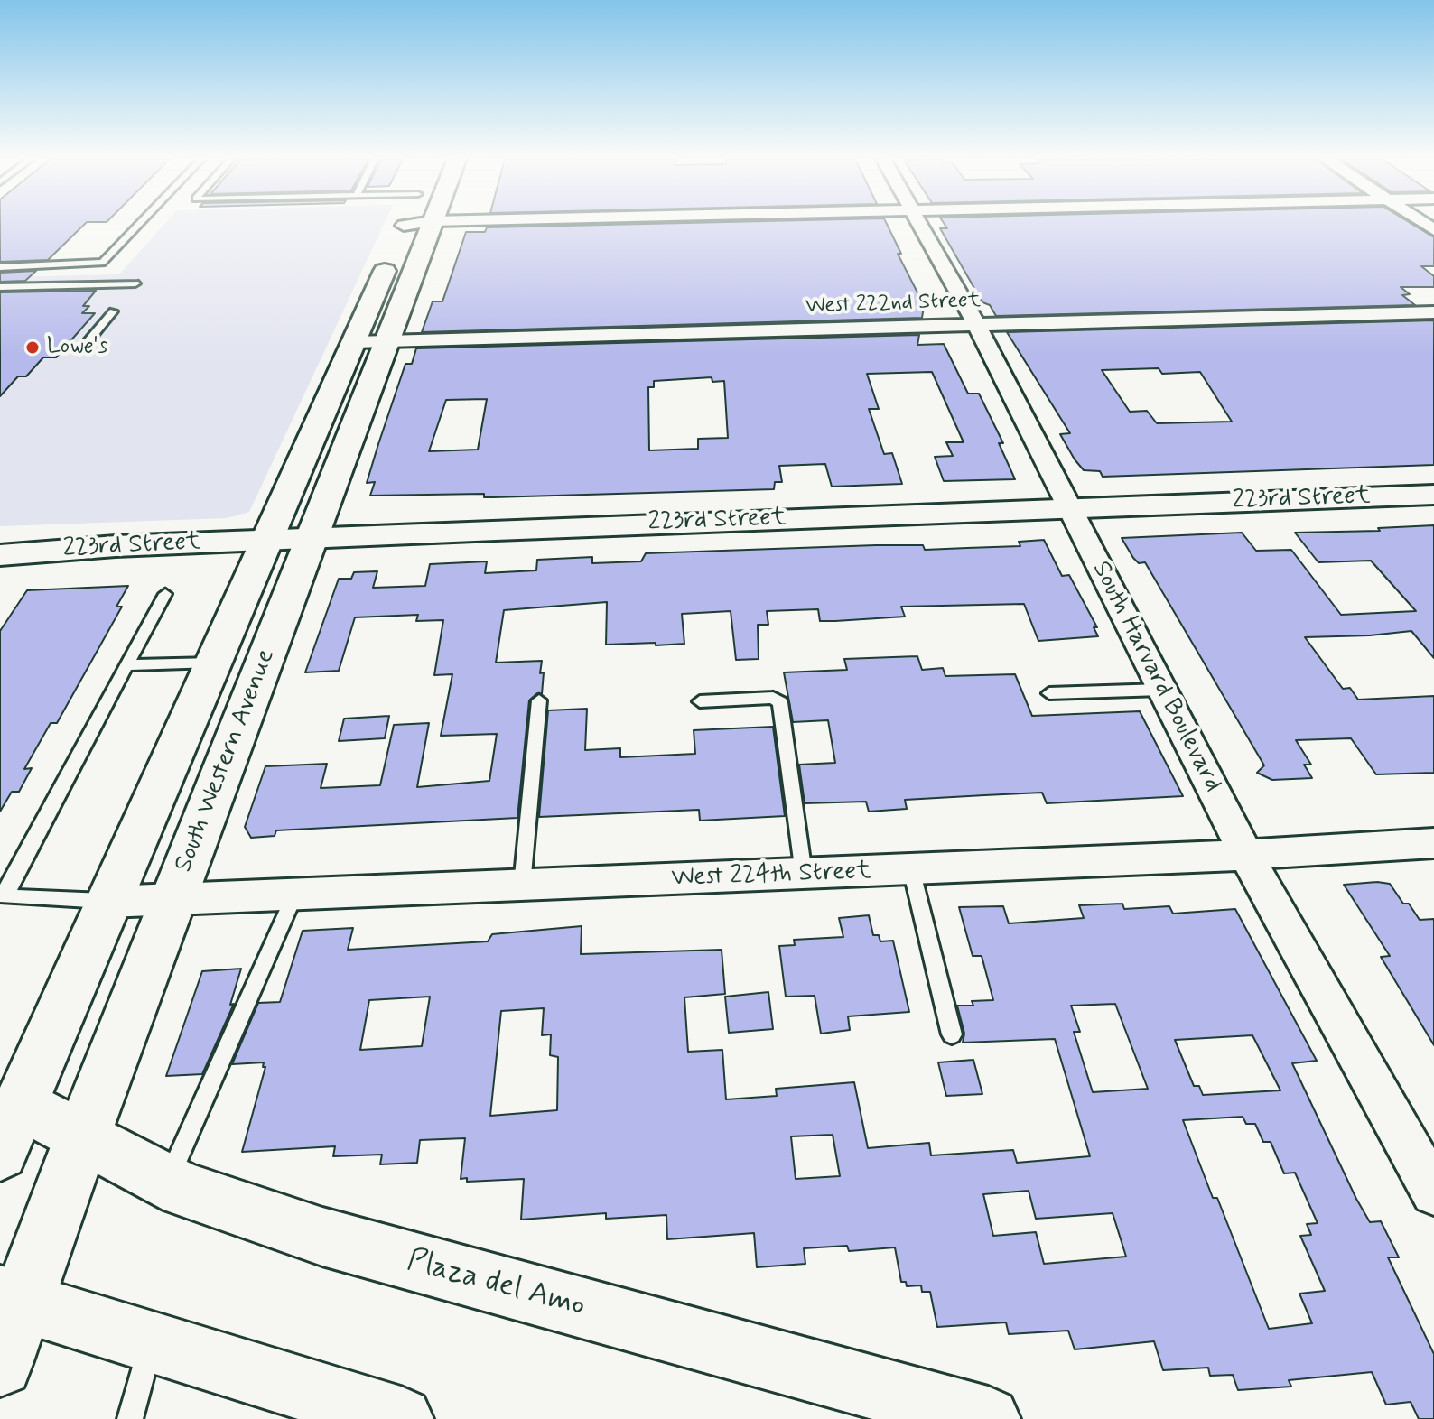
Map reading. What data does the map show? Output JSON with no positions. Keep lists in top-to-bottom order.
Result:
{
  "streets": {
    "main road": ["223rd Street", "South Western Avenue"],
    "street": [
      "West 222nd Street",
      "South Harvard Boulevard",
      "West 224th Street",
      "Plaza del Amo"
    ]
  },
  "crossings": [
    ["West 222nd Street", "South Harvard Boulevard"],
    ["West 222nd Street", "South Western Avenue"],
    ["223rd Street", "South Harvard Boulevard"],
    ["223rd Street", "South Western Avenue"],
    ["South Harvard Boulevard", "West 224th Street"],
    ["South Western Avenue", "West 224th Street"],
    ["South Western Avenue", "Plaza del Amo"]
  ],
  "places": ["Lowe's"]
}
